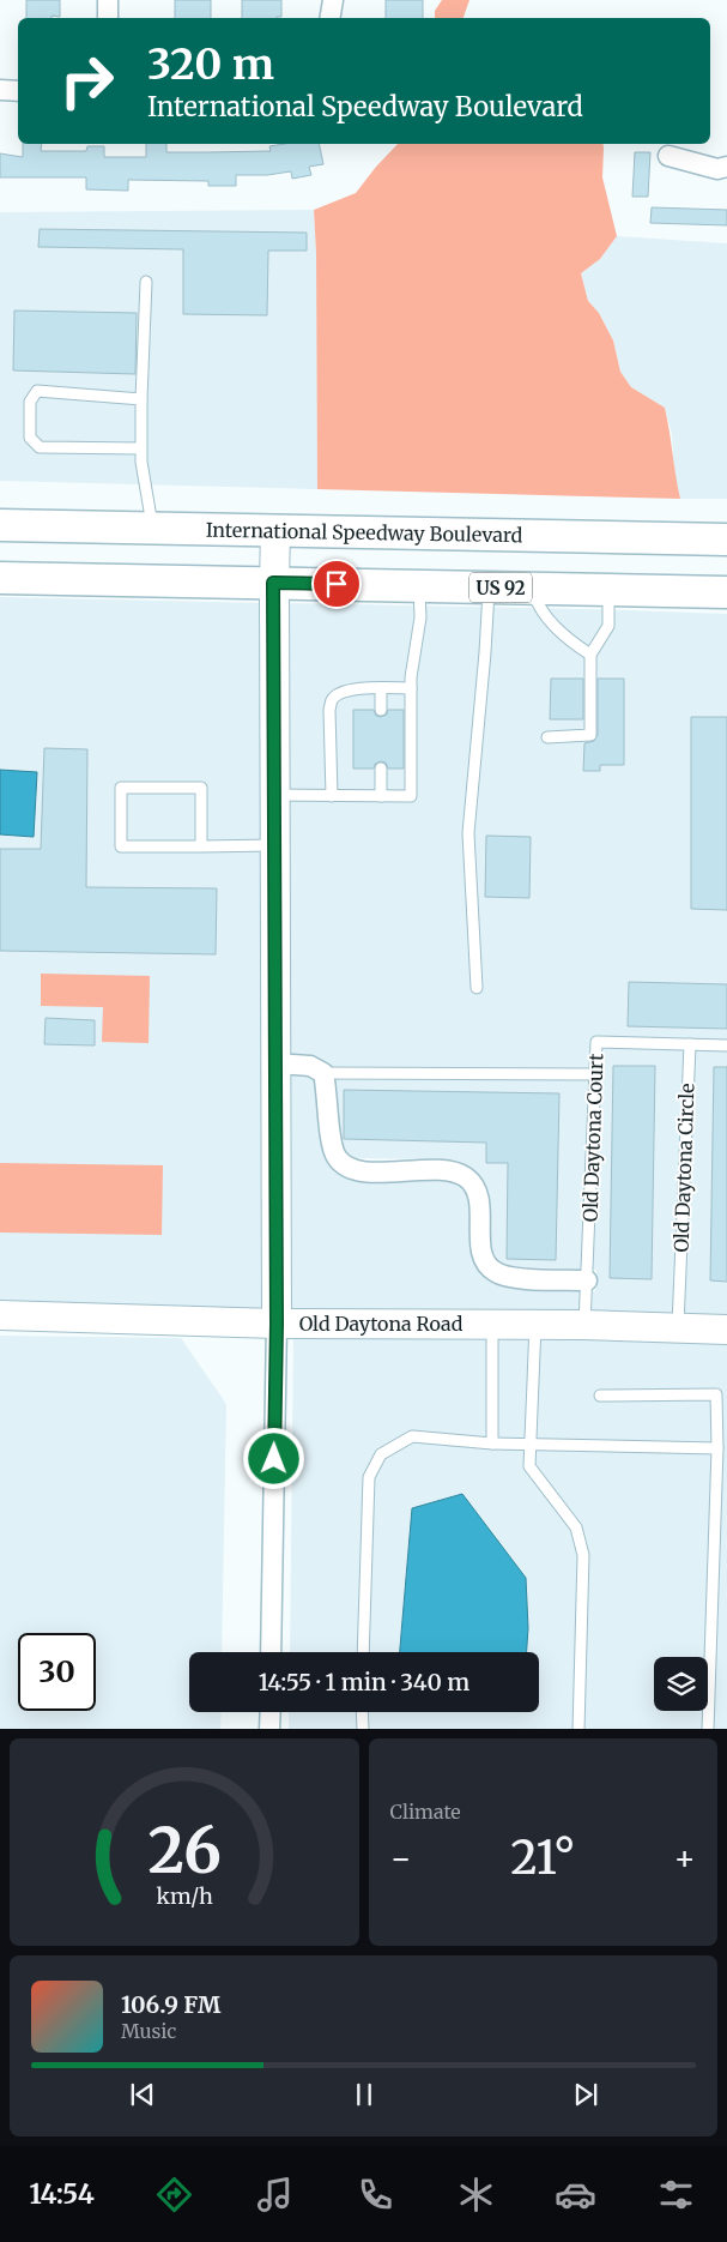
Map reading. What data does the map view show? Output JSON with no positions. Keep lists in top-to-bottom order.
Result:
{
  "streets": {
    "main road": ["International Speedway Boulevard", "US 92"],
    "street": ["Old Daytona Road"],
    "lane": ["Old Daytona Court", "Old Daytona Circle"]
  },
  "crossings": [
    ["Old Daytona Court", "Old Daytona Circle"],
    ["Old Daytona Court", "Old Daytona Road"],
    ["Old Daytona Circle", "Old Daytona Road"]
  ],
  "page": {
    "turn": ["320 m", "International Speedway Boulevard"],
    "limit": "30",
    "trip": "14:55 · 1 min · 340 m",
    "tile": "Climate",
    "heat": ["−", "21°", "+"],
    "song": ["106.9 FM", "Music"],
    "tabs": "14:54",
    "gauge": ["26", "km/h"]
  }
}
